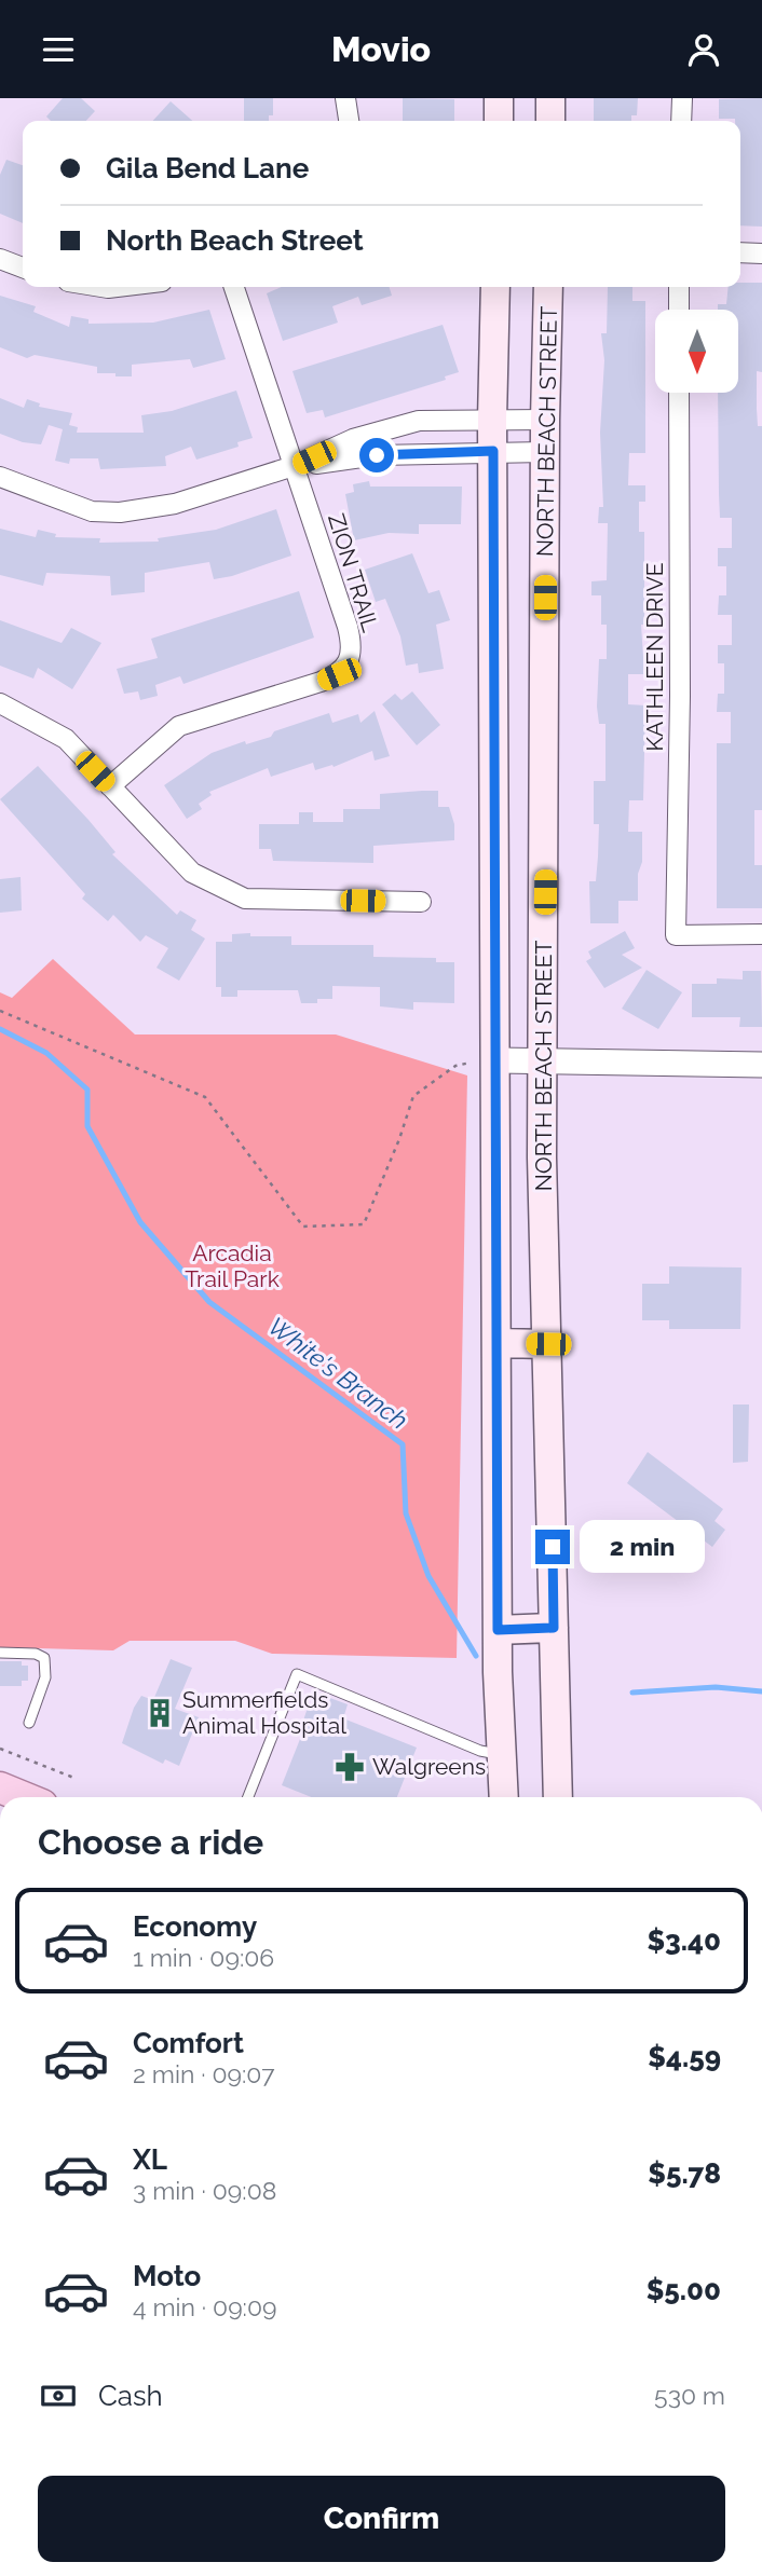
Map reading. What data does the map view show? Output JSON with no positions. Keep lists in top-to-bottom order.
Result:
{
  "streets": {
    "main road": ["NORTH BEACH STREET"],
    "street": ["ZION TRAIL", "KATHLEEN DRIVE"]
  },
  "water": ["White's Branch"],
  "parks": ["Arcadia Trail Park"],
  "places": {
    "building": ["Summerfields Animal Hospital"],
    "pharmacy": ["Walgreens"]
  },
  "north": "bottom",
  "page": {
    "header": "Movio",
    "banner": ["Gila Bend Lane", "North Beach Street"],
    "bubble": "2 min",
    "heading": "Choose a ride",
    "list": [
      {
        "name": "Economy",
        "note": "1 min · 09:06",
        "value": "$3.40"
      },
      {
        "name": "Comfort",
        "note": "2 min · 09:07",
        "value": "$4.59"
      },
      {
        "name": "XL",
        "note": "3 min · 09:08",
        "value": "$5.78"
      },
      {
        "name": "Moto",
        "note": "4 min · 09:09",
        "value": "$5.00"
      }
    ],
    "pay": ["Cash", "530 m"],
    "buttons": "Confirm"
  }
}
